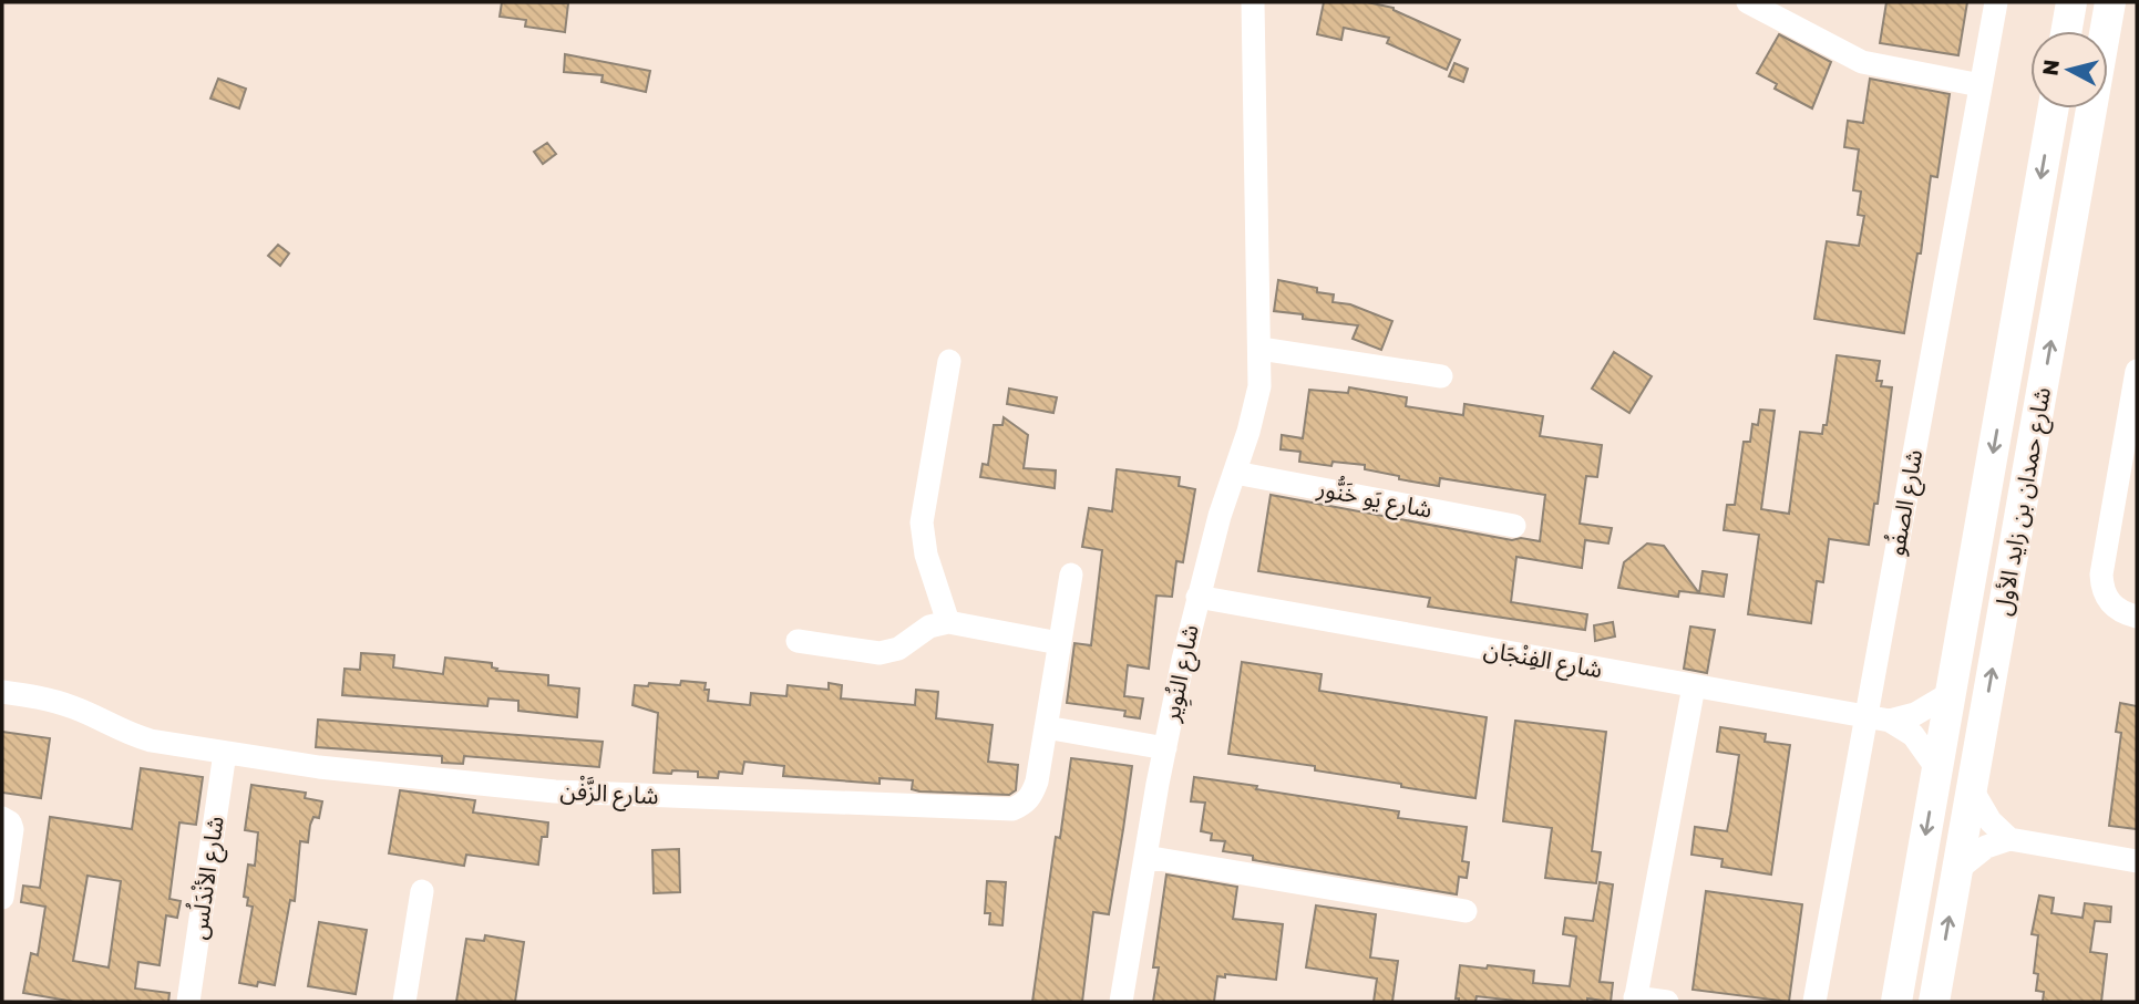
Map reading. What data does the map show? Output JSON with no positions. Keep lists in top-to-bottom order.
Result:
{
  "streets": {
    "main road": ["شارع حمدان بن زايد الأول"],
    "street": [
      "شارع يَو خَنُّور",
      "شارع الصفُو",
      "شارع الفِنْجَان",
      "شارع النُوِير",
      "شارع الزَّفْن",
      "شارع الأنْدَلُس"
    ]
  },
  "crossings": [
    ["شارع يَو خَنُّور", "شارع النُوِير"],
    ["شارع حمدان بن زايد الأول", "شارع الفِنْجَان"],
    ["شارع الصفُو", "شارع الفِنْجَان"],
    ["شارع الفِنْجَان", "شارع النُوِير"],
    ["شارع الزَّفْن", "شارع الأنْدَلُس"]
  ],
  "north": "left"
}
